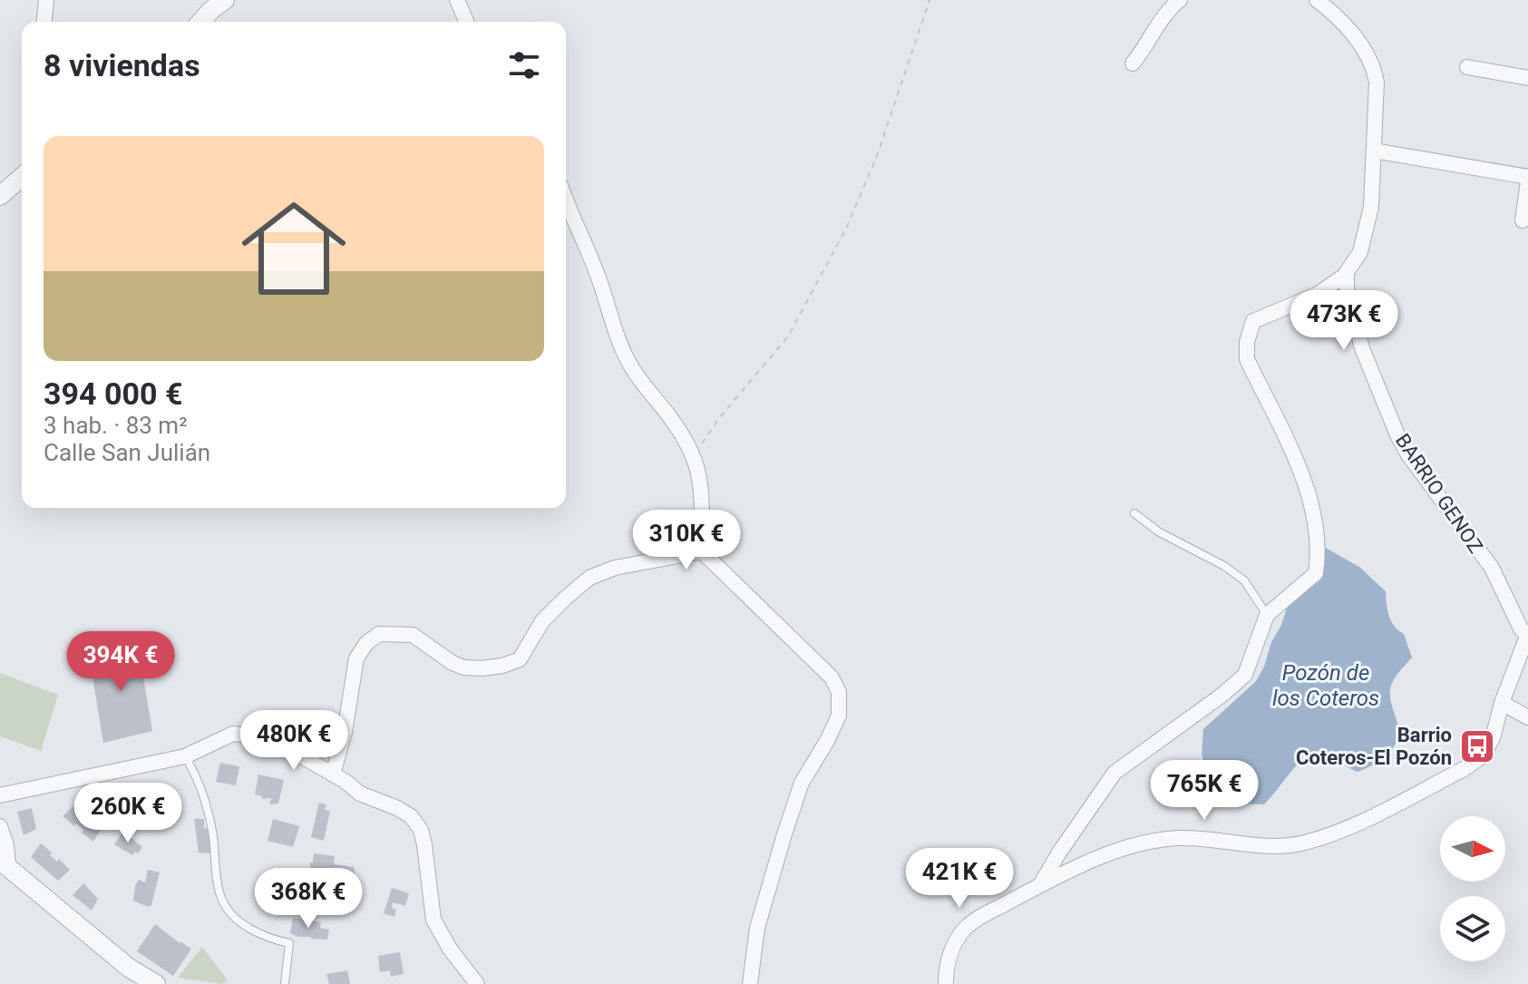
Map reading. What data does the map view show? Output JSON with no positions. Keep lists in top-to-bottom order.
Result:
{
  "streets": {
    "street": ["BARRIO GENOZ"]
  },
  "water": ["Pozón de los Coteros"],
  "places": {
    "bus stop": ["Barrio Coteros-El Pozón"]
  },
  "north": "right",
  "page": {
    "heading": "8 viviendas",
    "list": [
      {
        "name": "394 000 €",
        "note": "3 hab. · 83 m² · Calle San Julián"
      }
    ],
    "price": [
      "473K €",
      "310K €",
      "394K €",
      "480K €",
      "765K €",
      "260K €",
      "421K €",
      "368K €"
    ]
  }
}
